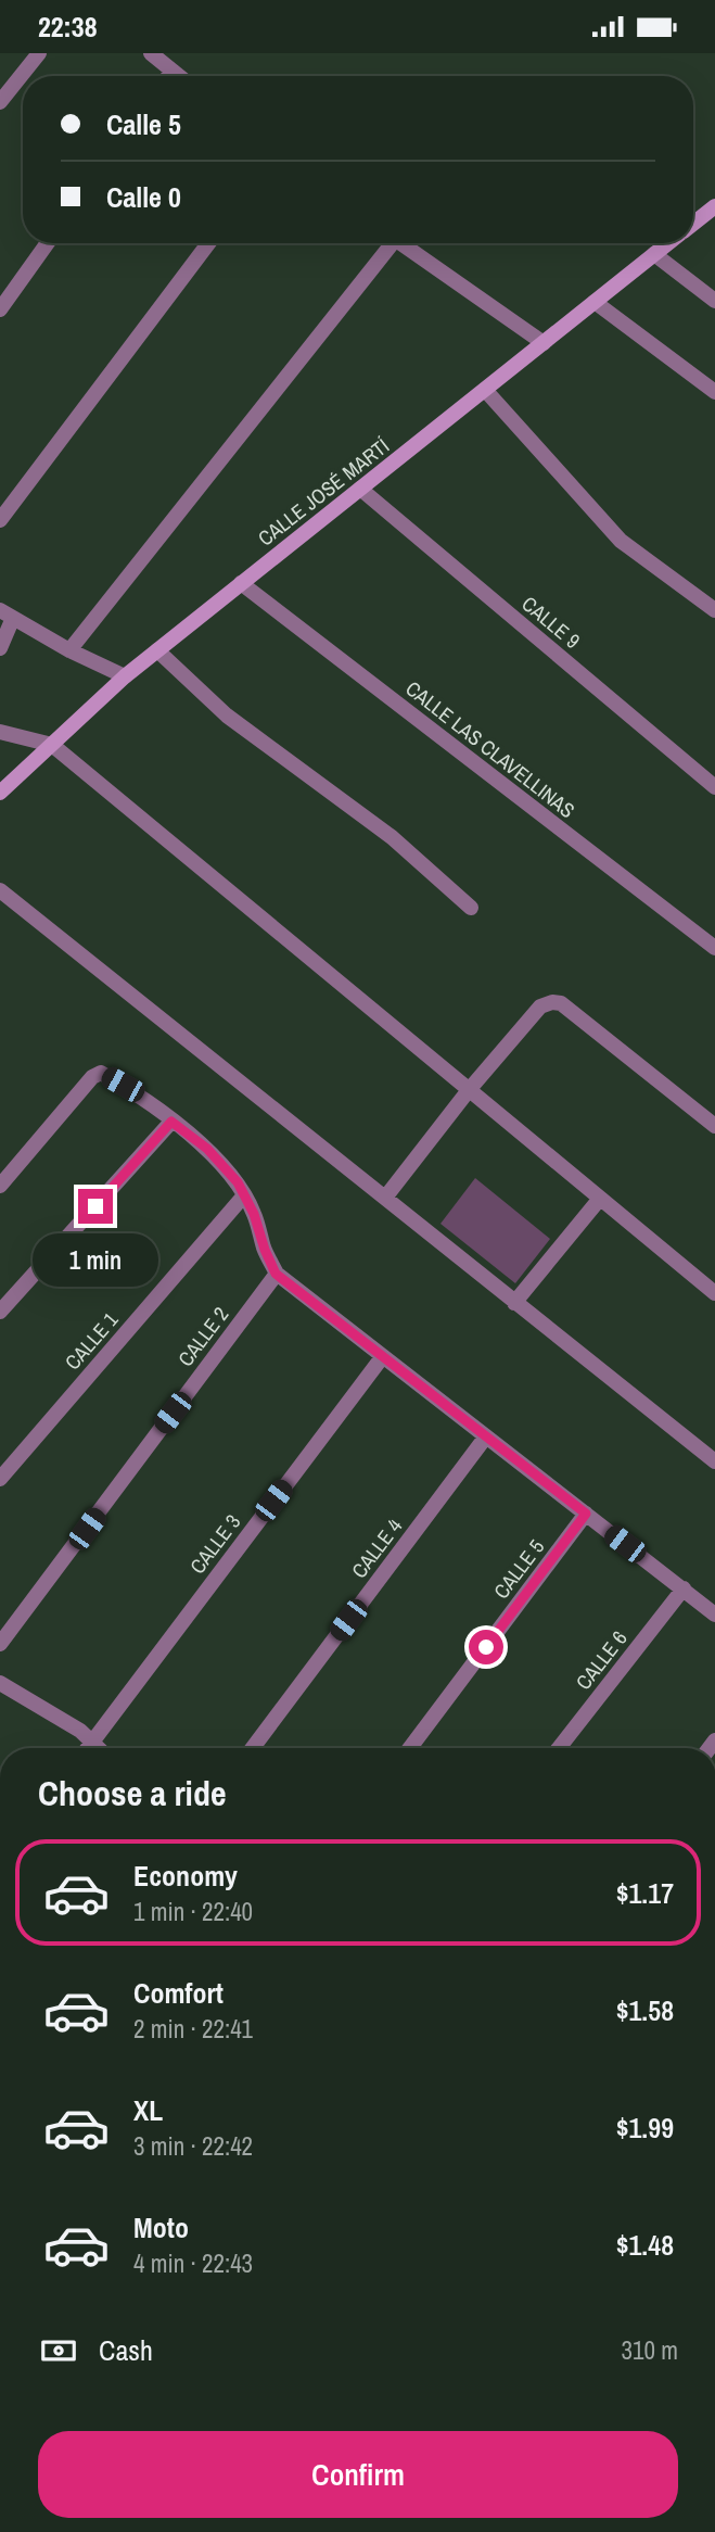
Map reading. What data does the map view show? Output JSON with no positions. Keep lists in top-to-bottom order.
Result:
{
  "streets": {
    "main road": ["CALLE JOSÉ MARTÍ"],
    "street": [
      "CALLE 9",
      "CALLE LAS CLAVELLINAS",
      "CALLE 2",
      "CALLE 1",
      "CALLE 3",
      "CALLE 4",
      "CALLE 5",
      "CALLE 6"
    ]
  },
  "crossings": [
    ["CALLE JOSÉ MARTÍ", "CALLE 9"],
    ["CALLE JOSÉ MARTÍ", "CALLE LAS CLAVELLINAS"]
  ],
  "page": {
    "status": "22:38",
    "banner": ["Calle 5", "Calle 0"],
    "bubble": "1 min",
    "heading": "Choose a ride",
    "list": [
      {
        "name": "Economy",
        "note": "1 min · 22:40",
        "value": "$1.17"
      },
      {
        "name": "Comfort",
        "note": "2 min · 22:41",
        "value": "$1.58"
      },
      {
        "name": "XL",
        "note": "3 min · 22:42",
        "value": "$1.99"
      },
      {
        "name": "Moto",
        "note": "4 min · 22:43",
        "value": "$1.48"
      }
    ],
    "pay": ["Cash", "310 m"],
    "buttons": "Confirm"
  }
}
